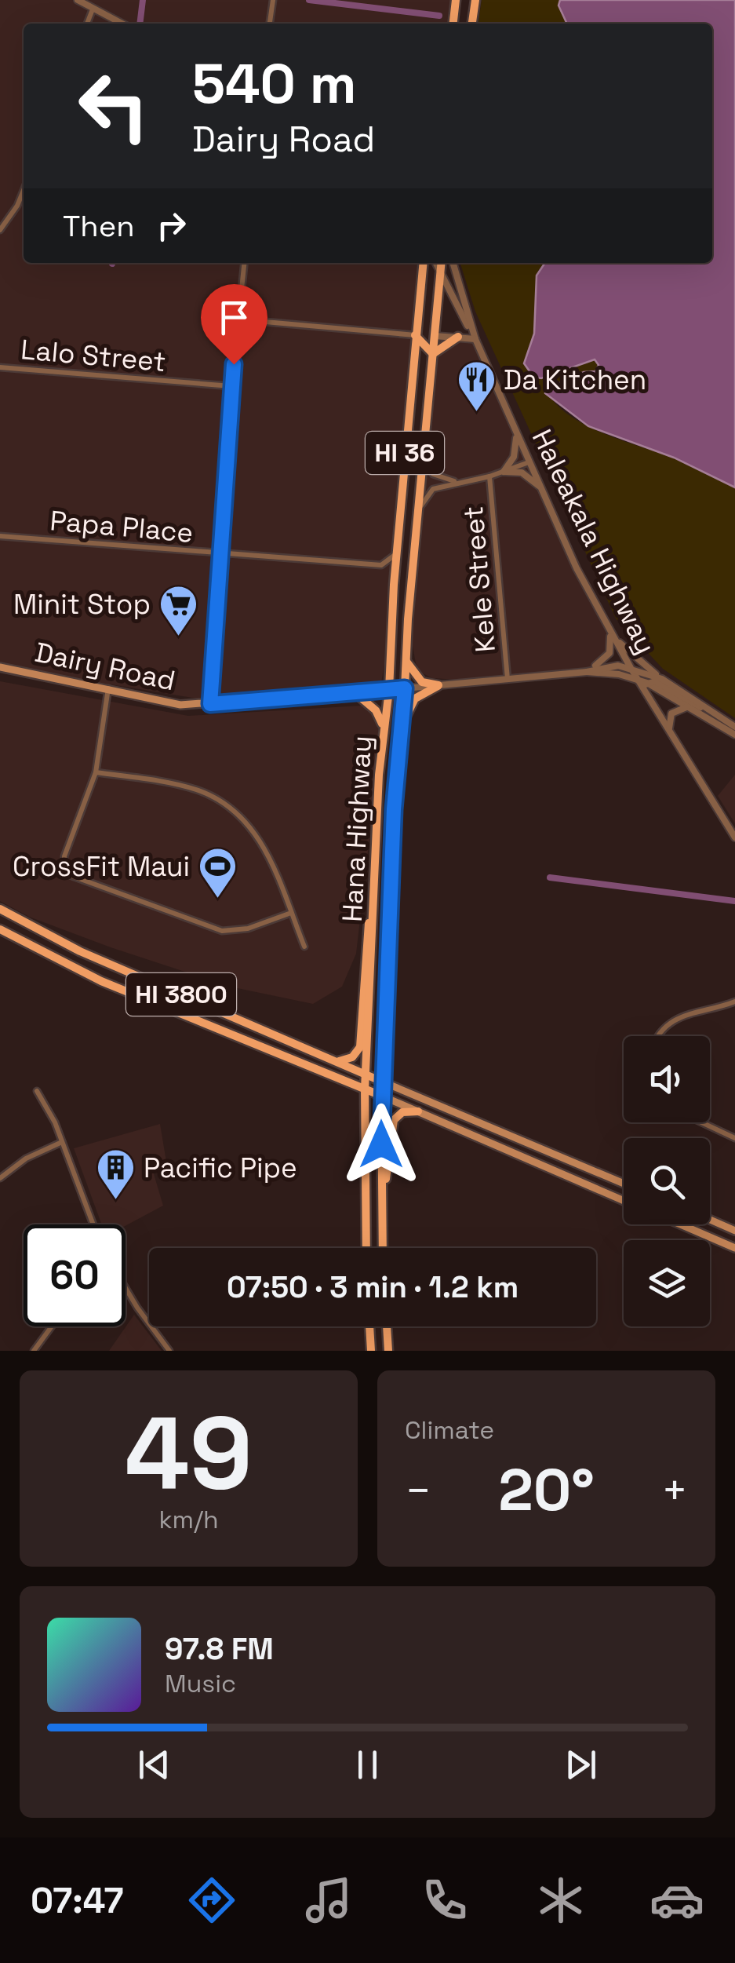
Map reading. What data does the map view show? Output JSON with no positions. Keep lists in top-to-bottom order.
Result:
{
  "streets": {
    "main road": [
      "HI 36",
      "Dairy Road",
      "Hana Highway",
      "HI 3800"
    ],
    "street": [
      "Lalo Street",
      "Papa Place",
      "Haleakala Highway",
      "Kele Street"
    ]
  },
  "crossings": [
    ["Haleakala Highway", "Hana Highway"],
    ["Dairy Road", "Hana Highway"],
    ["Hana Highway", "HI 3800"]
  ],
  "places": {
    "restaurant": ["Da Kitchen"],
    "supermarket": ["Minit Stop"],
    "sports": ["CrossFit Maui"],
    "building": ["Pacific Pipe"]
  },
  "page": {
    "turn": ["540 m", "Dairy Road"],
    "then": "Then",
    "limit": "60",
    "trip": "07:50 · 3 min · 1.2 km",
    "tile": [
      ["49", "km/h"],
      "Climate"
    ],
    "heat": ["−", "20°", "+"],
    "song": ["97.8 FM", "Music"],
    "tabs": "07:47"
  }
}
